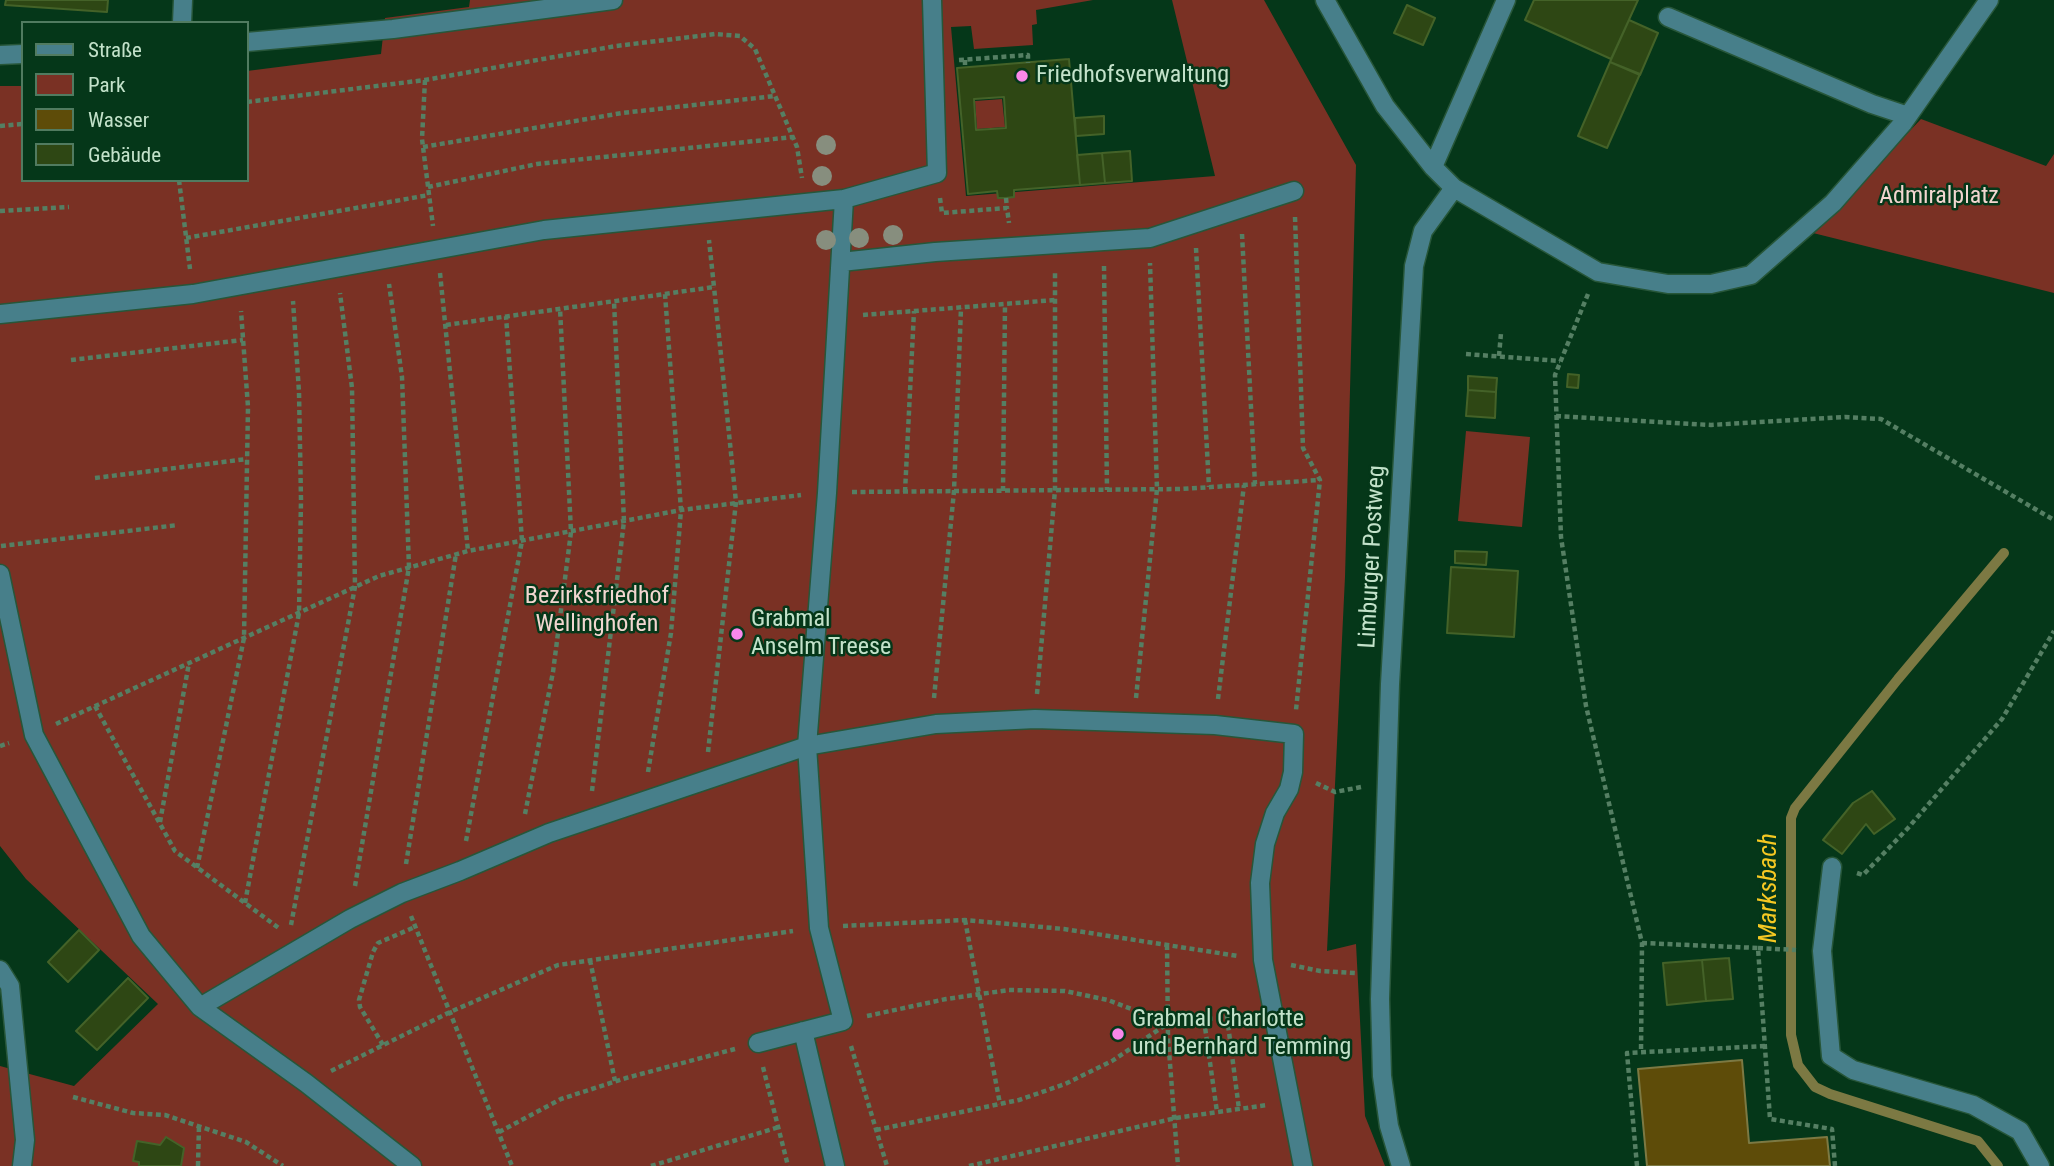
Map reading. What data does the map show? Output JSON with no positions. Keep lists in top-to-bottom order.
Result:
{
  "streets": {
    "street": ["Limburger Postweg"]
  },
  "water": ["Marksbach"],
  "parks": ["Admiralplatz", "Bezirksfriedhof Wellinghofen"],
  "places": ["Friedhofsverwaltung", "Grabmal Anselm Treese", "Grabmal Charlotte und Bernhard Temming"],
  "legend": [
    "Straße",
    "Park",
    "Wasser",
    "Gebäude"
  ]
}
